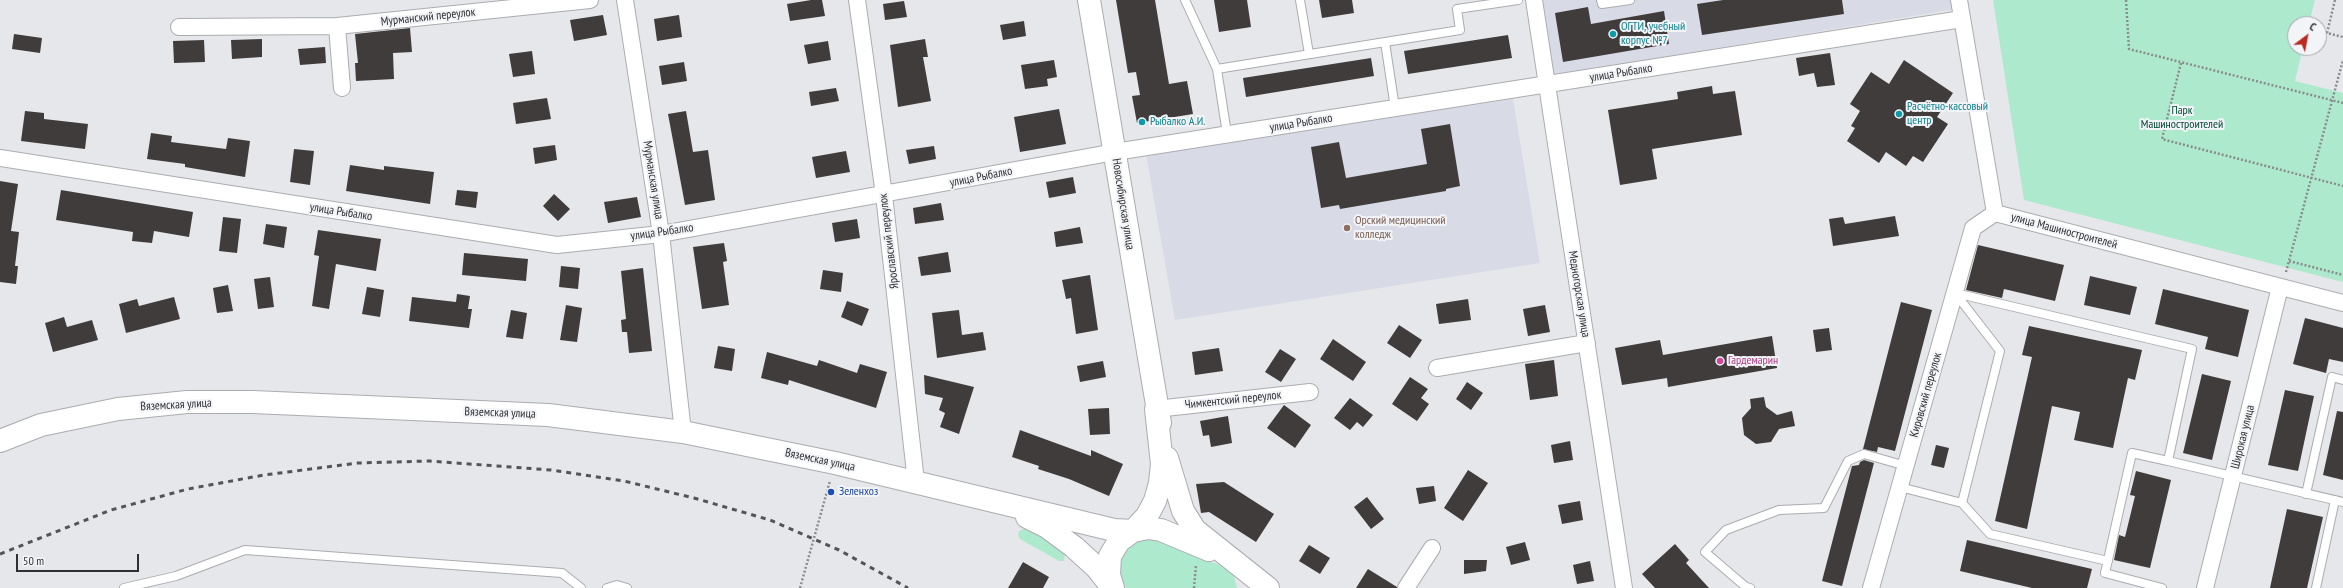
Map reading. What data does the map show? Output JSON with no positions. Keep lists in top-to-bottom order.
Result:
{
  "streets": {
    "main road": ["Новосибирская улица", "Вяземская улица"],
    "street": [
      "Мурманский переулок",
      "улица Рыбалко",
      "Мурманская улица",
      "улица Машиностроителей",
      "Ярославский переулок",
      "Медногорская улица",
      "Кировский переулок",
      "Чимкентский переулок",
      "Широкая улица"
    ]
  },
  "crossings": [
    ["улица Рыбалко", "Мурманская улица"],
    ["улица Рыбалко", "Новосибирская улица"],
    ["улица Рыбалко", "улица Машиностроителей"],
    ["улица Рыбалко", "Ярославский переулок"],
    ["улица Рыбалко", "Медногорская улица"],
    ["Мурманская улица", "Вяземская улица"],
    ["Новосибирская улица", "Чимкентский переулок"],
    ["улица Машиностроителей", "Кировский переулок"],
    ["улица Машиностроителей", "Широкая улица"],
    ["Ярославский переулок", "Вяземская улица"]
  ],
  "parks": ["Парк Машиностроителей"],
  "places": [
    "ОГТИ, учебный корпус №7",
    "Расчётно-кассовый центр",
    "Рыбалко А.И.",
    "Орский медицинский колледж",
    "Гардемарин",
    "Зеленхоз"
  ],
  "scale_bar": "50 m",
  "north": "top right"
}
